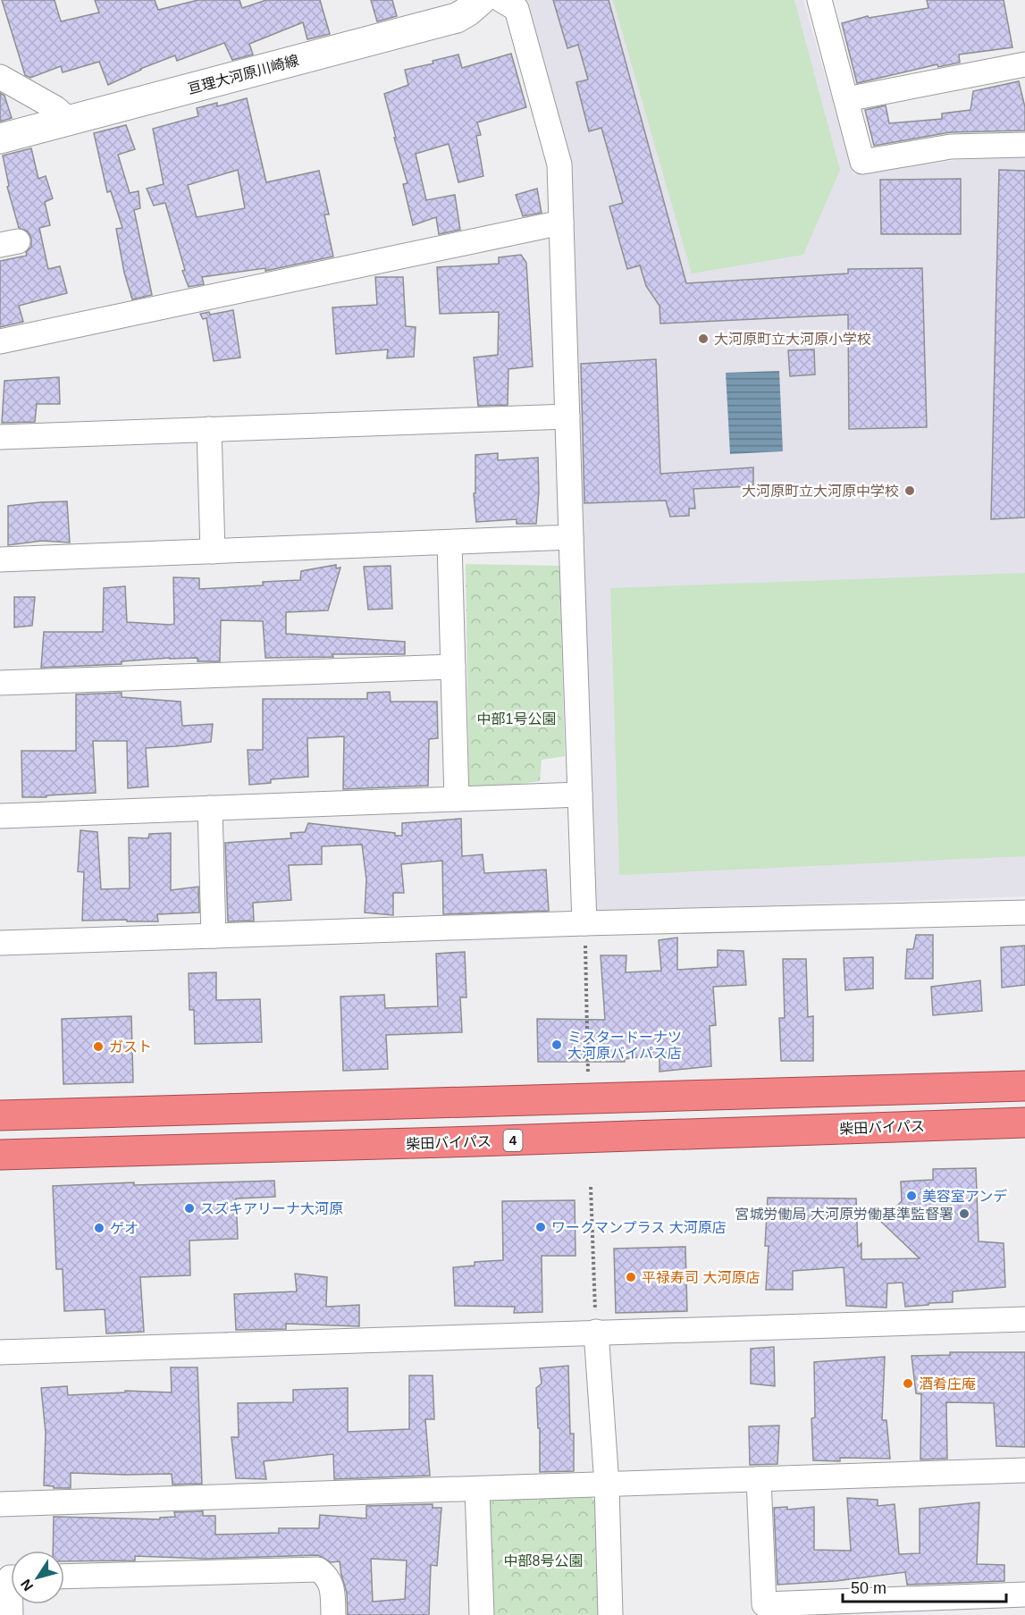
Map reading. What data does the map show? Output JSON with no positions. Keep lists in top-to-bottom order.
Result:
{
  "streets": {
    "highway": ["柴田バイパス", "4"],
    "street": ["亘理大河原川崎線"]
  },
  "parks": ["中部1号公園", "中部8号公園"],
  "places": [
    "大河原町立大河原小学校",
    "大河原町立大河原中学校",
    "ミスタードーナツ 大河原バイパス店",
    "ガスト",
    "美容室アンデ",
    "スズキアリーナ大河原",
    "宮城労働局 大河原労働基準監督署",
    "ワークマンプラス 大河原店",
    "ゲオ",
    "平禄寿司 大河原店",
    "酒肴庄庵"
  ],
  "scale_bar": "50 m",
  "north": "bottom left"
}
